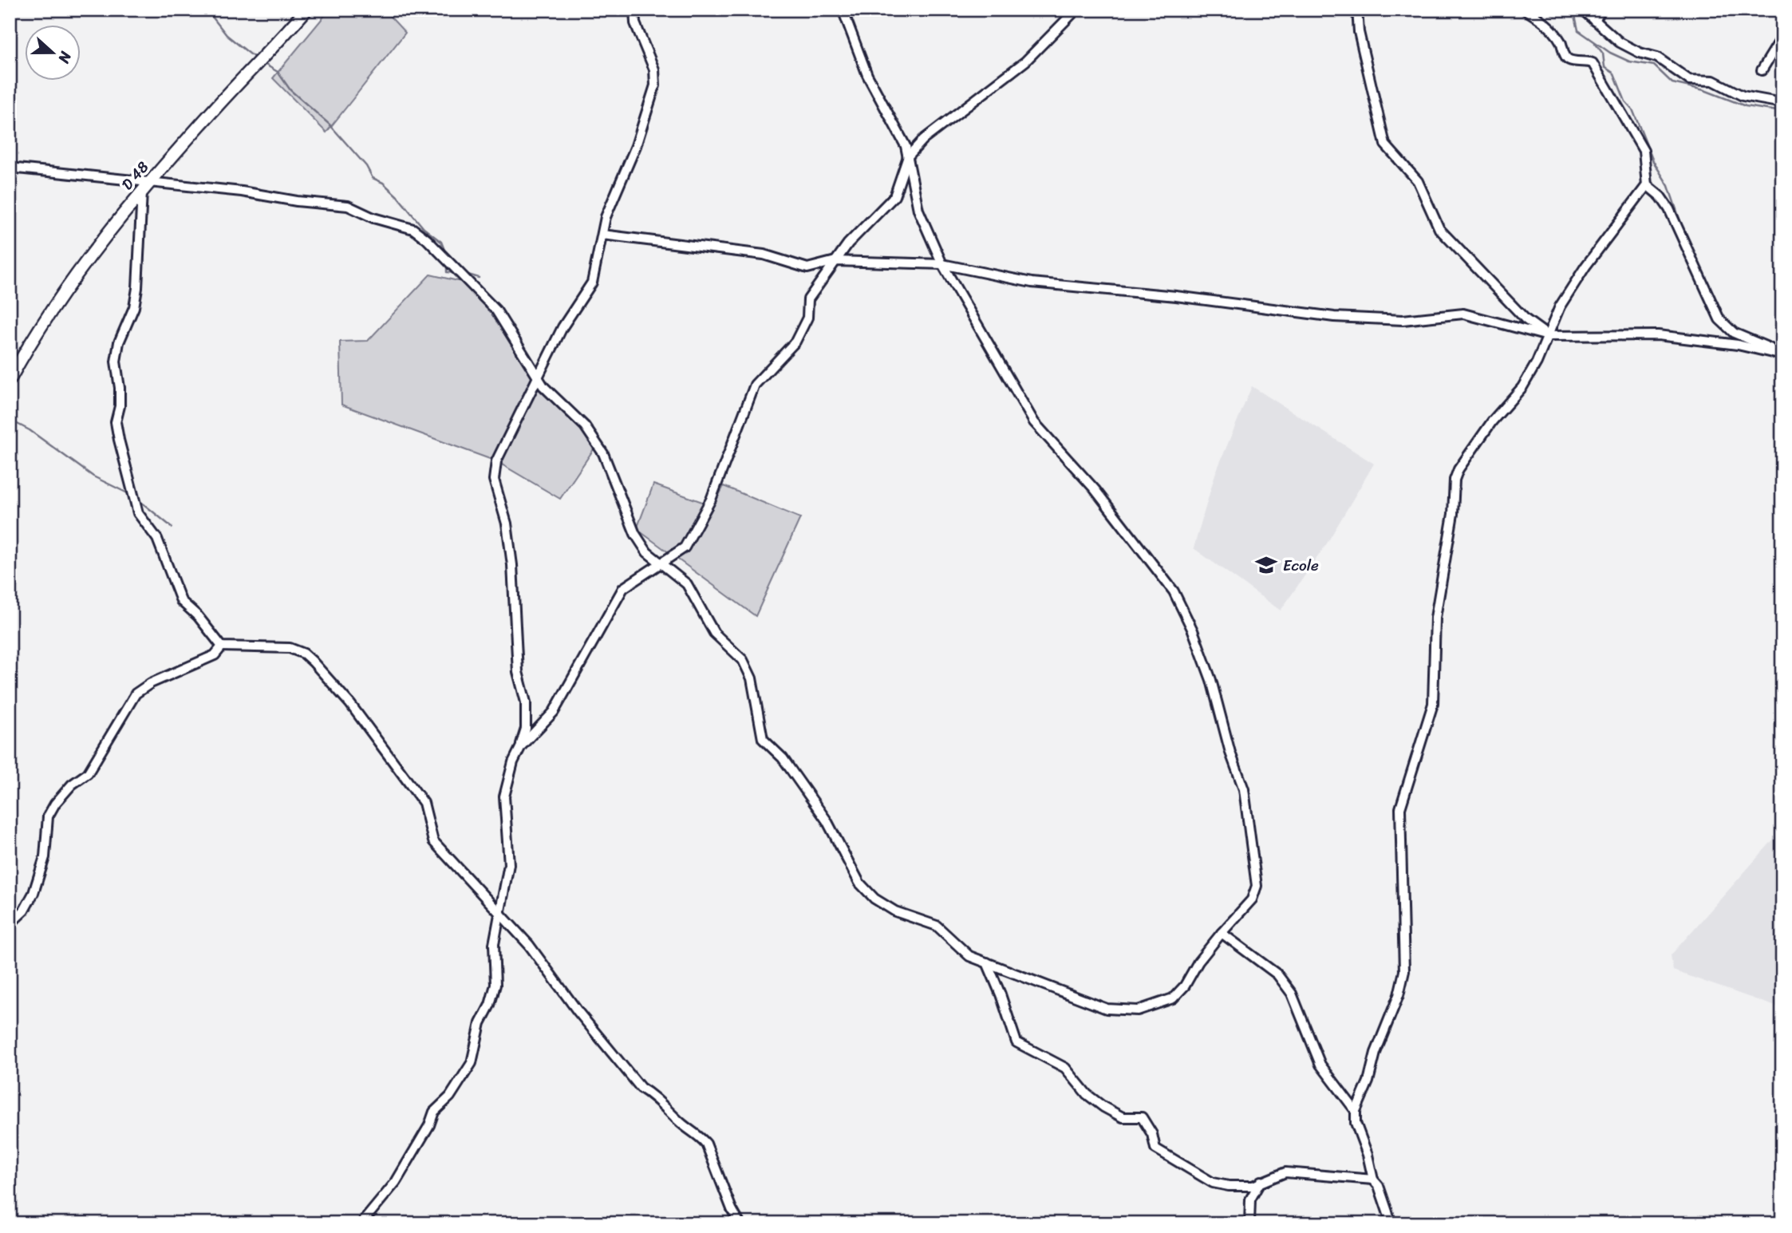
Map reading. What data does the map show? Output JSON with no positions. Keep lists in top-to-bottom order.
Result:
{
  "streets": {
    "street": ["D 48"]
  },
  "places": {
    "school or university": ["Ecole"]
  },
  "north": "right"
}
